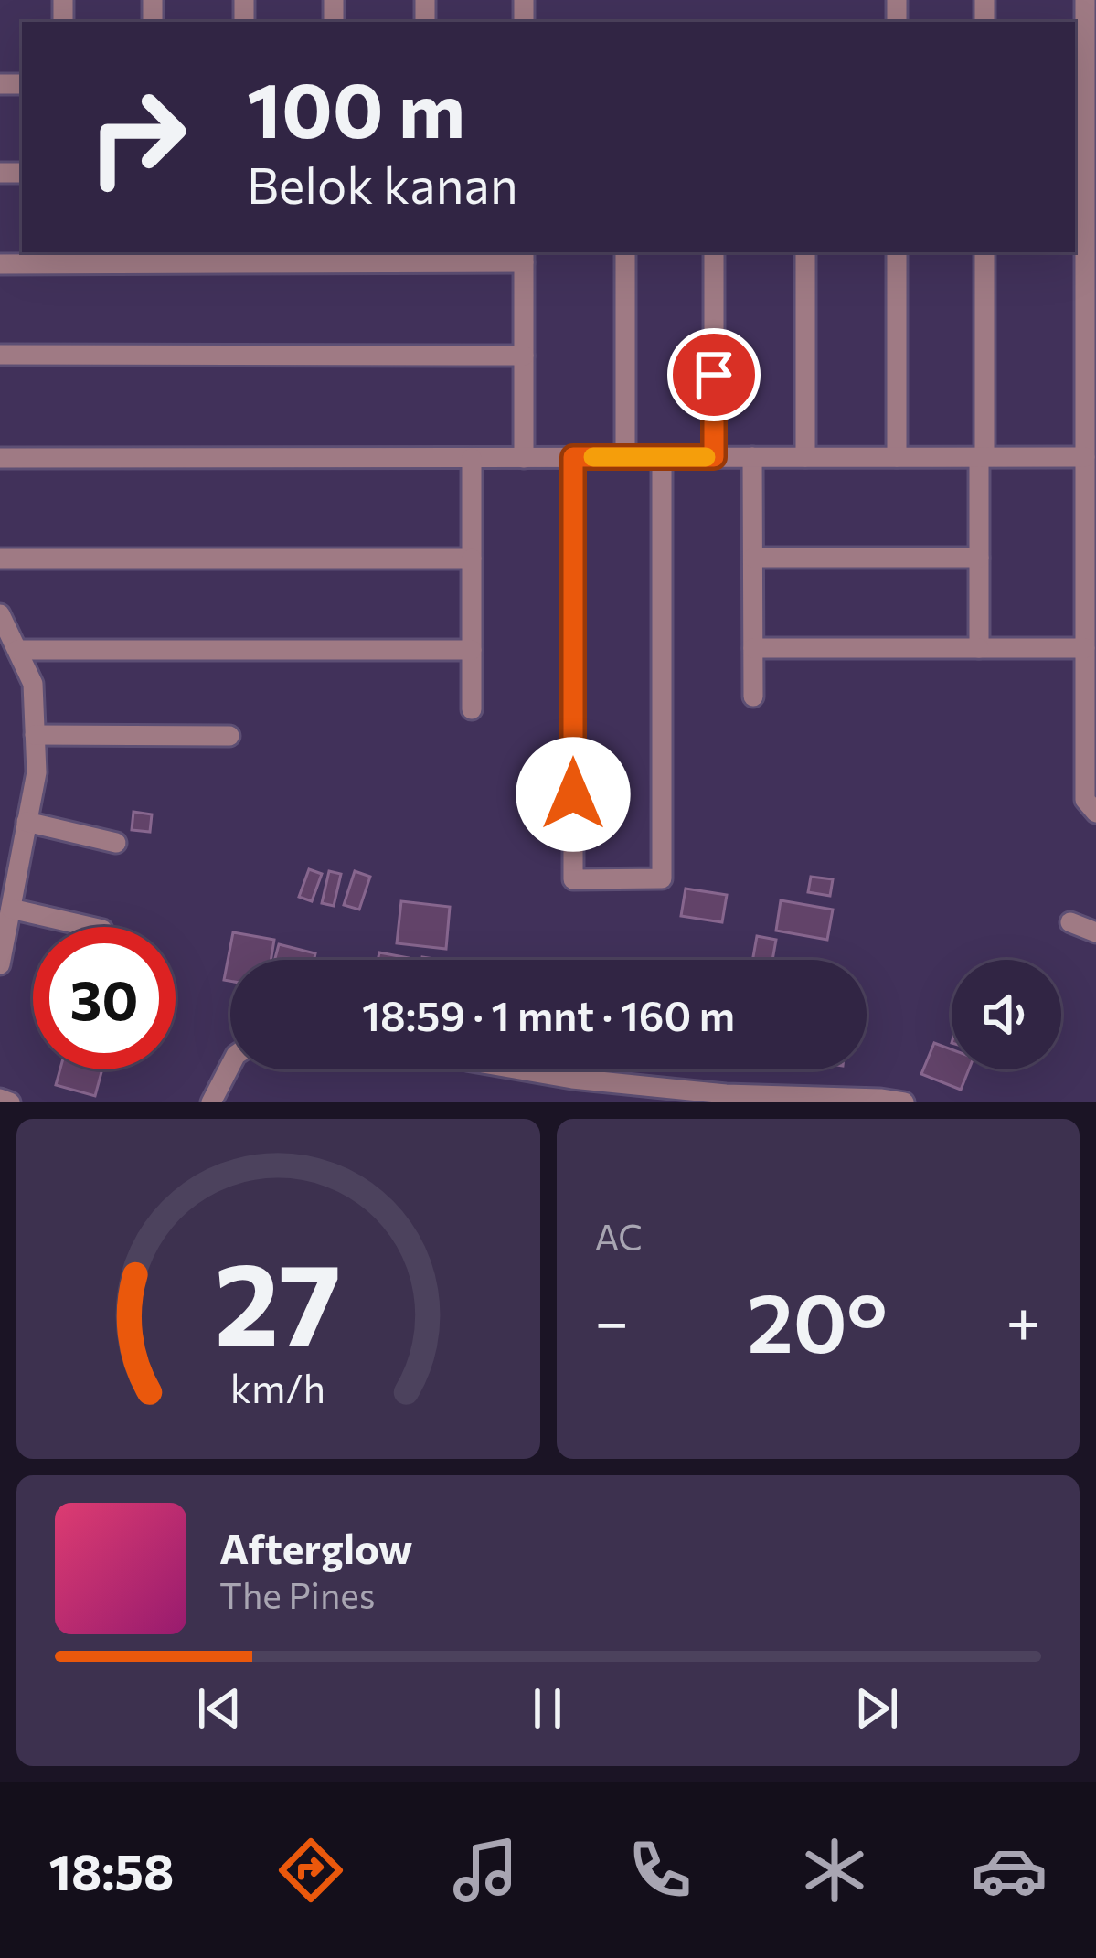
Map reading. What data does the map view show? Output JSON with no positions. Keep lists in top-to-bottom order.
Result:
{
  "page": {
    "turn": ["100 m", "Belok kanan"],
    "limit": "30",
    "trip": "18:59 · 1 mnt · 160 m",
    "tile": "AC",
    "heat": ["−", "20°", "+"],
    "song": ["Afterglow", "The Pines"],
    "tabs": "18:58",
    "gauge": ["27", "km/h"]
  }
}
